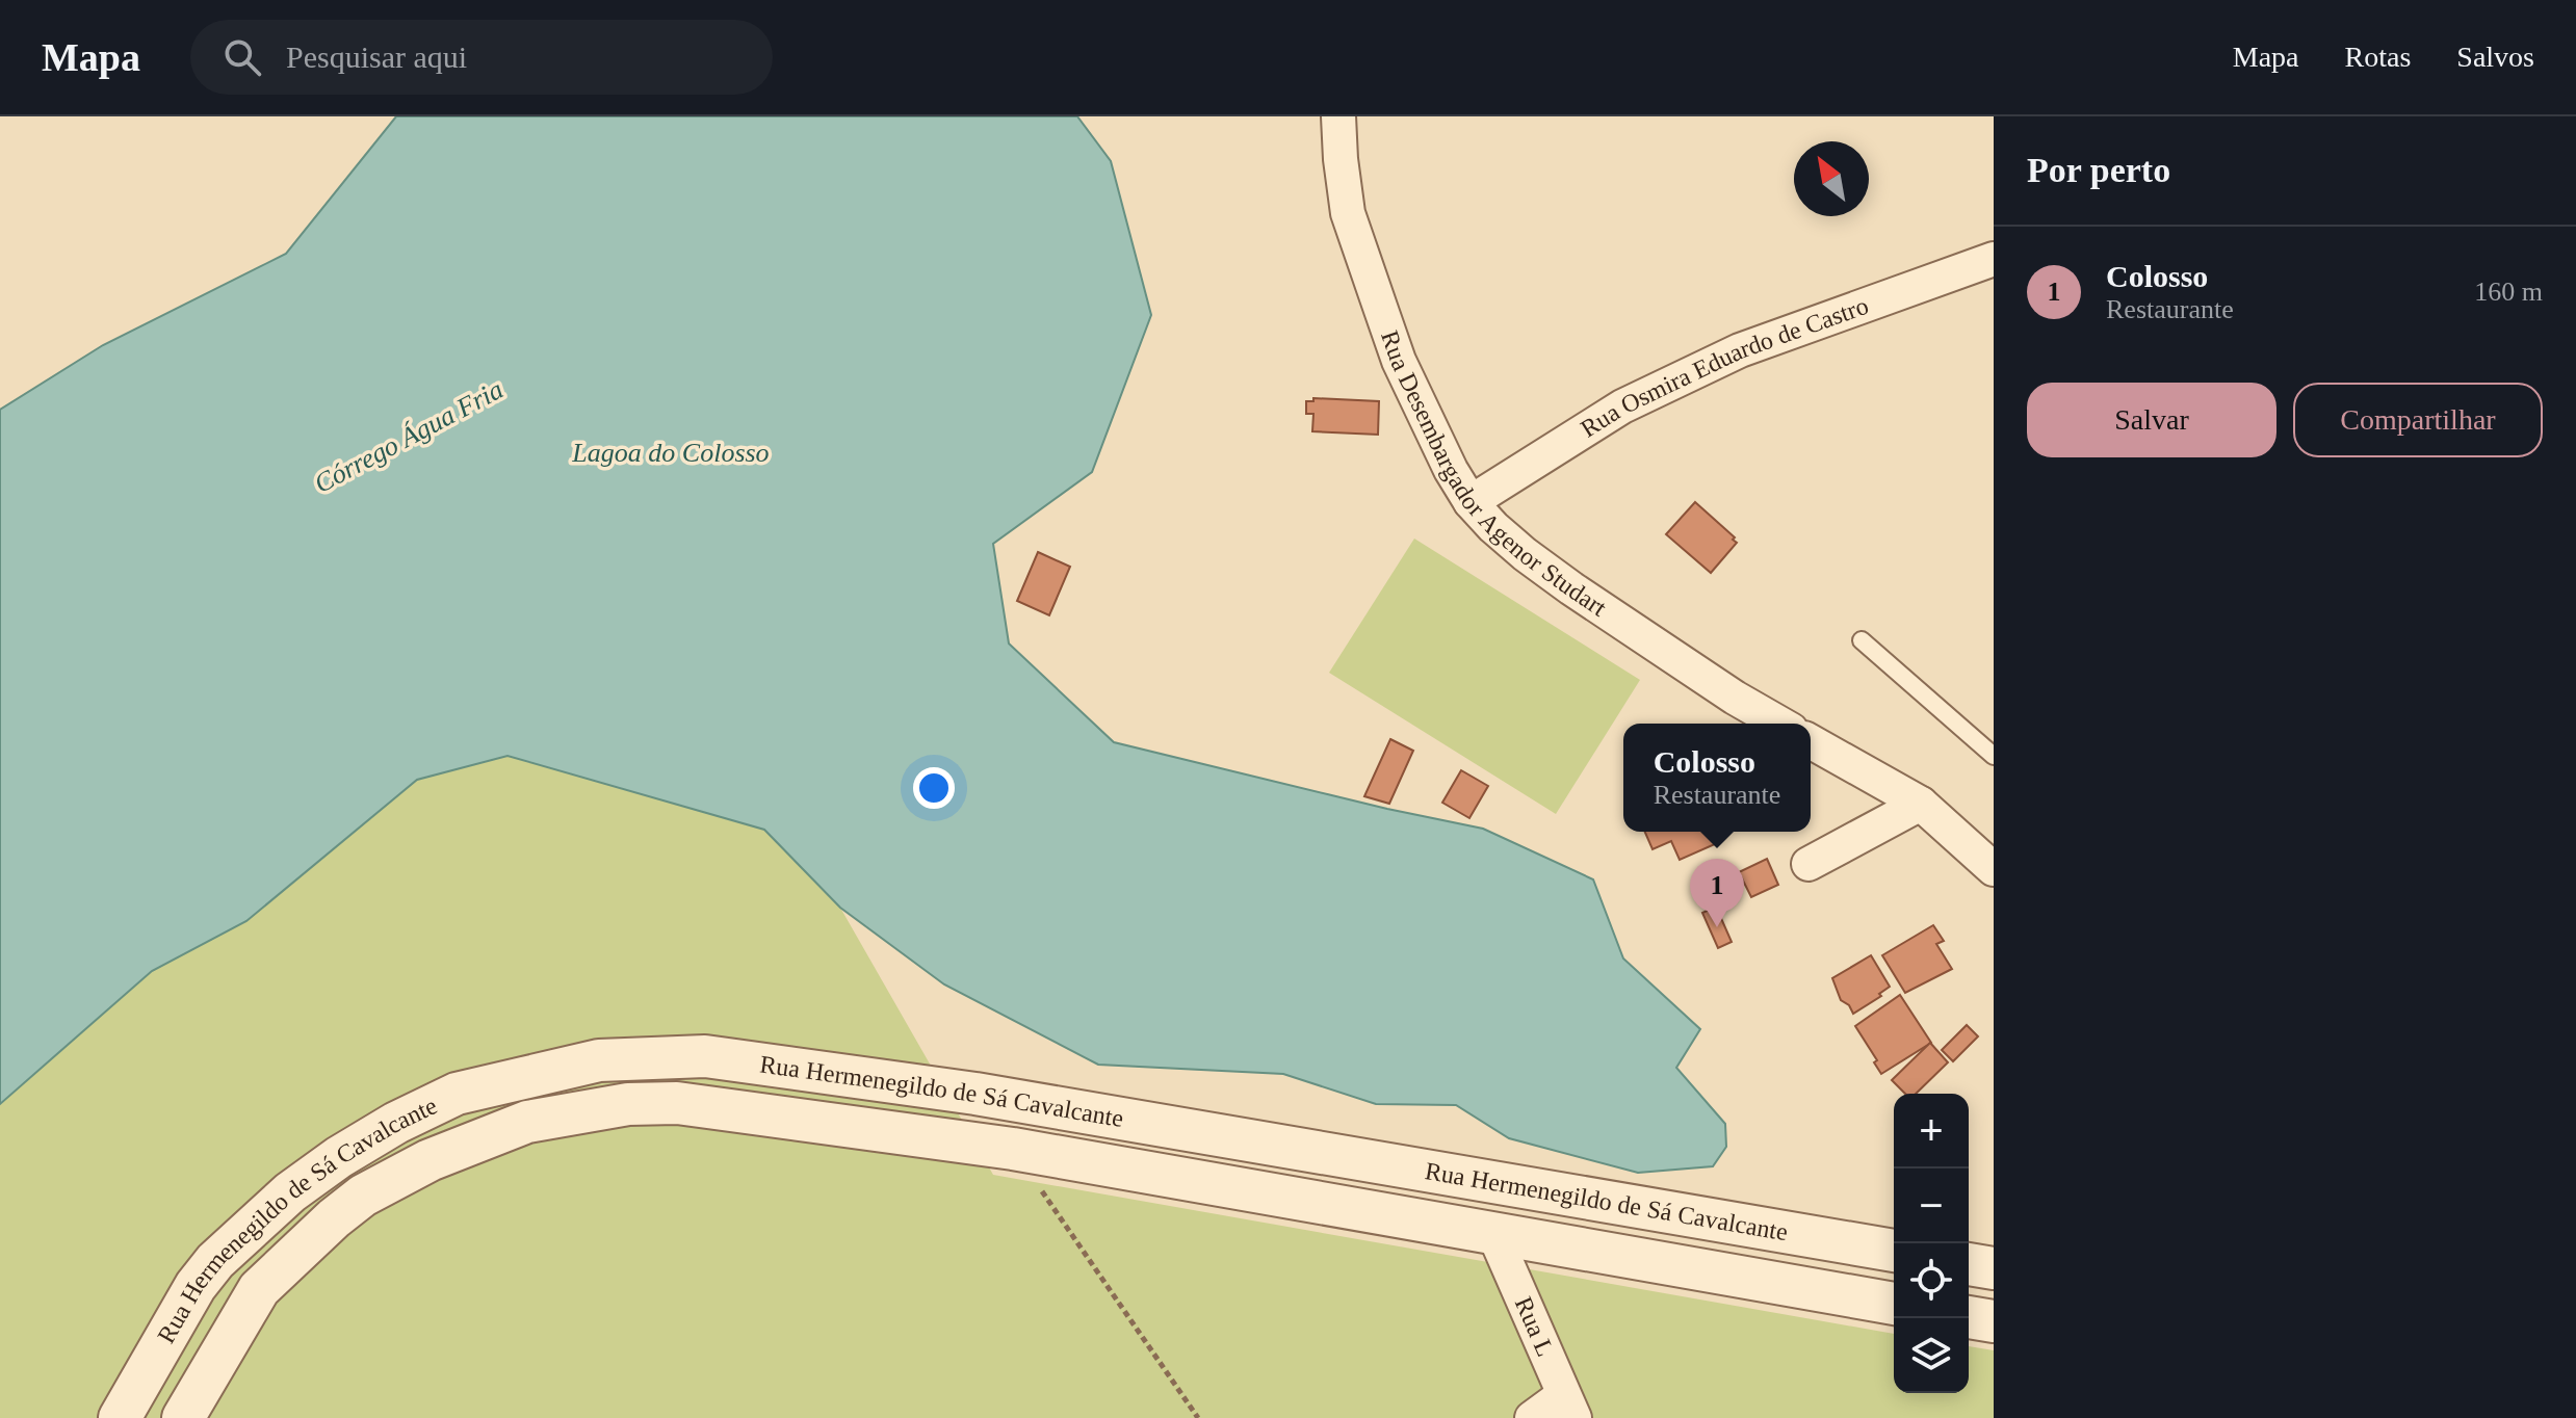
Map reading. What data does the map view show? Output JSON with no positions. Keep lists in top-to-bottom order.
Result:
{
  "streets": {
    "street": [
      "Rua Osmira Eduardo de Castro",
      "Rua Desembargador Agenor Studart",
      "Rua Hermenegildo de Sá Cavalcante",
      "Rua L"
    ]
  },
  "crossings": [
    ["Rua Osmira Eduardo de Castro", "Rua Desembargador Agenor Studart"],
    ["Rua Hermenegildo de Sá Cavalcante", "Rua L"]
  ],
  "water": ["Córrego Água Fria", "Lagoa do Colosso"],
  "north": "top left",
  "page": {
    "header": "Mapa",
    "search": "Pesquisar aqui",
    "nav": ["Mapa", "Rotas", "Salvos"],
    "heading": "Por perto",
    "list": [
      {
        "mark": "1",
        "name": "Colosso",
        "note": "Restaurante",
        "value": "160 m"
      }
    ],
    "buttons": ["Salvar", "Compartilhar"],
    "popup": ["Colosso", "Restaurante"],
    "pins": "1",
    "map_buttons": ["+", "−"]
  }
}
